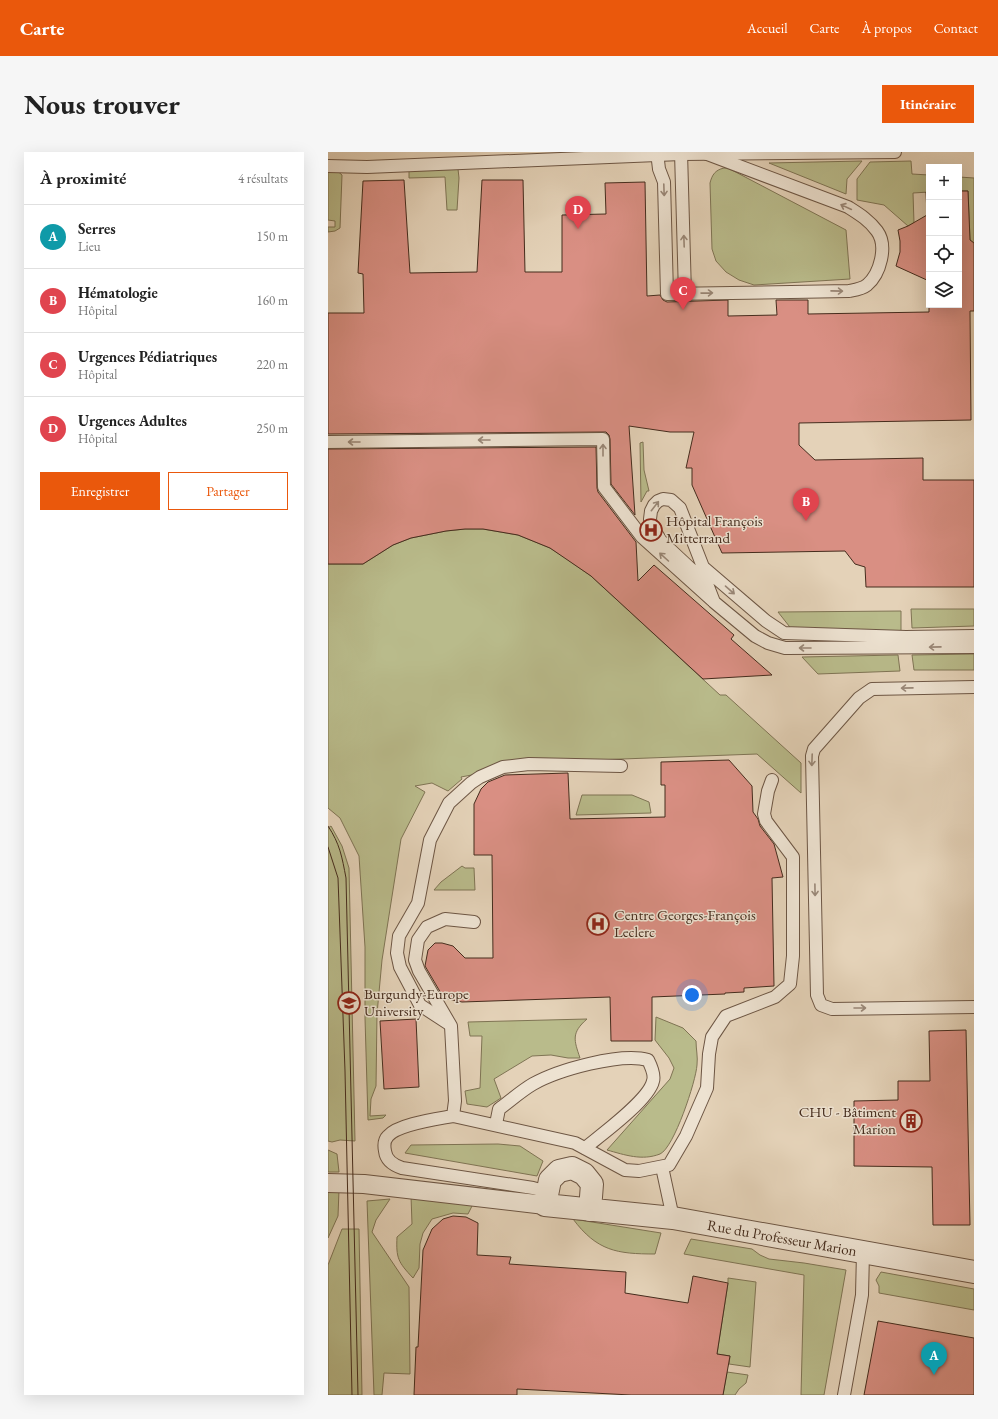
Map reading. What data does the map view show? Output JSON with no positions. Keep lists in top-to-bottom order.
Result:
{
  "streets": {
    "street": ["Rue du Professeur Marion"]
  },
  "places": {
    "hospital": ["Hôpital François Mitterrand", "Centre Georges-François Leclerc"],
    "school or university": ["Burgundy-Europe University"],
    "building": ["CHU - Bâtiment Marion"]
  },
  "page": {
    "header": "Carte",
    "nav": [
      "Accueil",
      "Carte",
      "À propos",
      "Contact"
    ],
    "buttons": [
      "Itinéraire",
      ["Enregistrer", "Partager"]
    ],
    "title": "Nous trouver",
    "heading": ["À proximité", "4 résultats"],
    "map_buttons": ["+", "−"],
    "pins": [
      "D",
      "C",
      "B",
      "A"
    ],
    "list": [
      {
        "mark": "A",
        "name": "Serres",
        "note": "Lieu",
        "value": "150 m"
      },
      {
        "mark": "B",
        "name": "Hématologie",
        "note": "Hôpital",
        "value": "160 m"
      },
      {
        "mark": "C",
        "name": "Urgences Pédiatriques",
        "note": "Hôpital",
        "value": "220 m"
      },
      {
        "mark": "D",
        "name": "Urgences Adultes",
        "note": "Hôpital",
        "value": "250 m"
      }
    ]
  }
}
